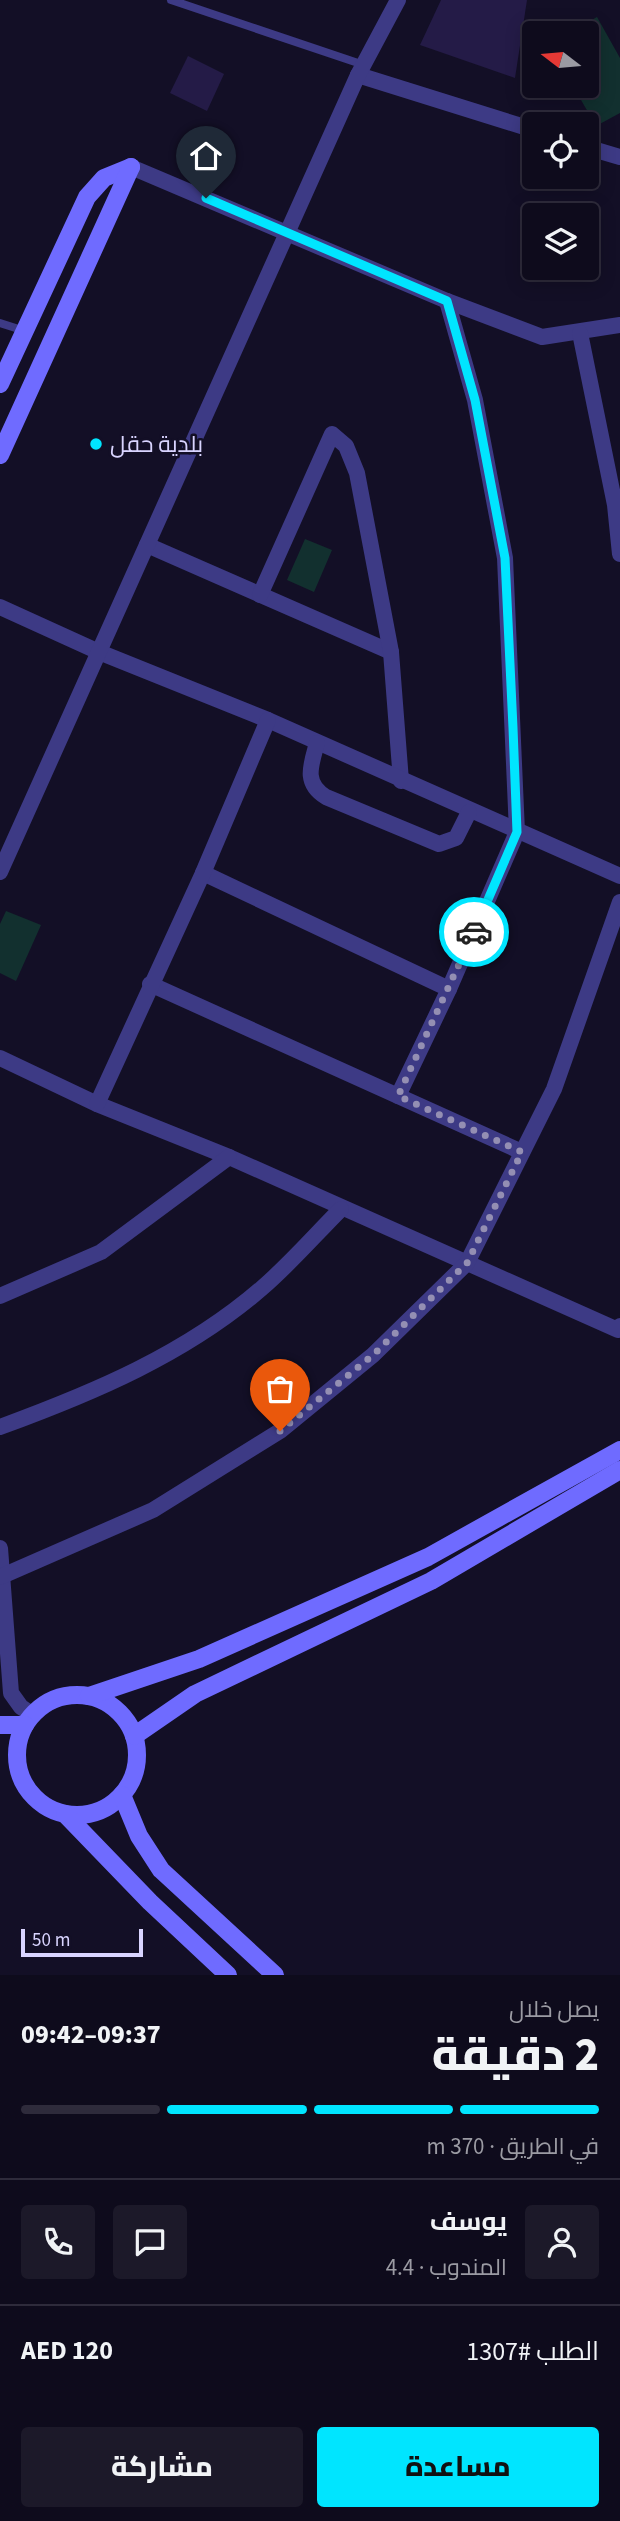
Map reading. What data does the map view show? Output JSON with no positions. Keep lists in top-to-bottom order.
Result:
{
  "places": ["بلدية حقل"],
  "scale_bar": "50 m",
  "north": "left",
  "page": {
    "scale": "50 m",
    "heading": ["2 دقيقة", "يصل خلال", "09:37–09:42"],
    "panel": [
      "يوسف",
      "المندوب · 4.4",
      "الطلب #1307",
      "AED 120"
    ],
    "bar": "في الطريق · 370 m",
    "buttons": ["مساعدة", "مشاركة"]
  }
}
